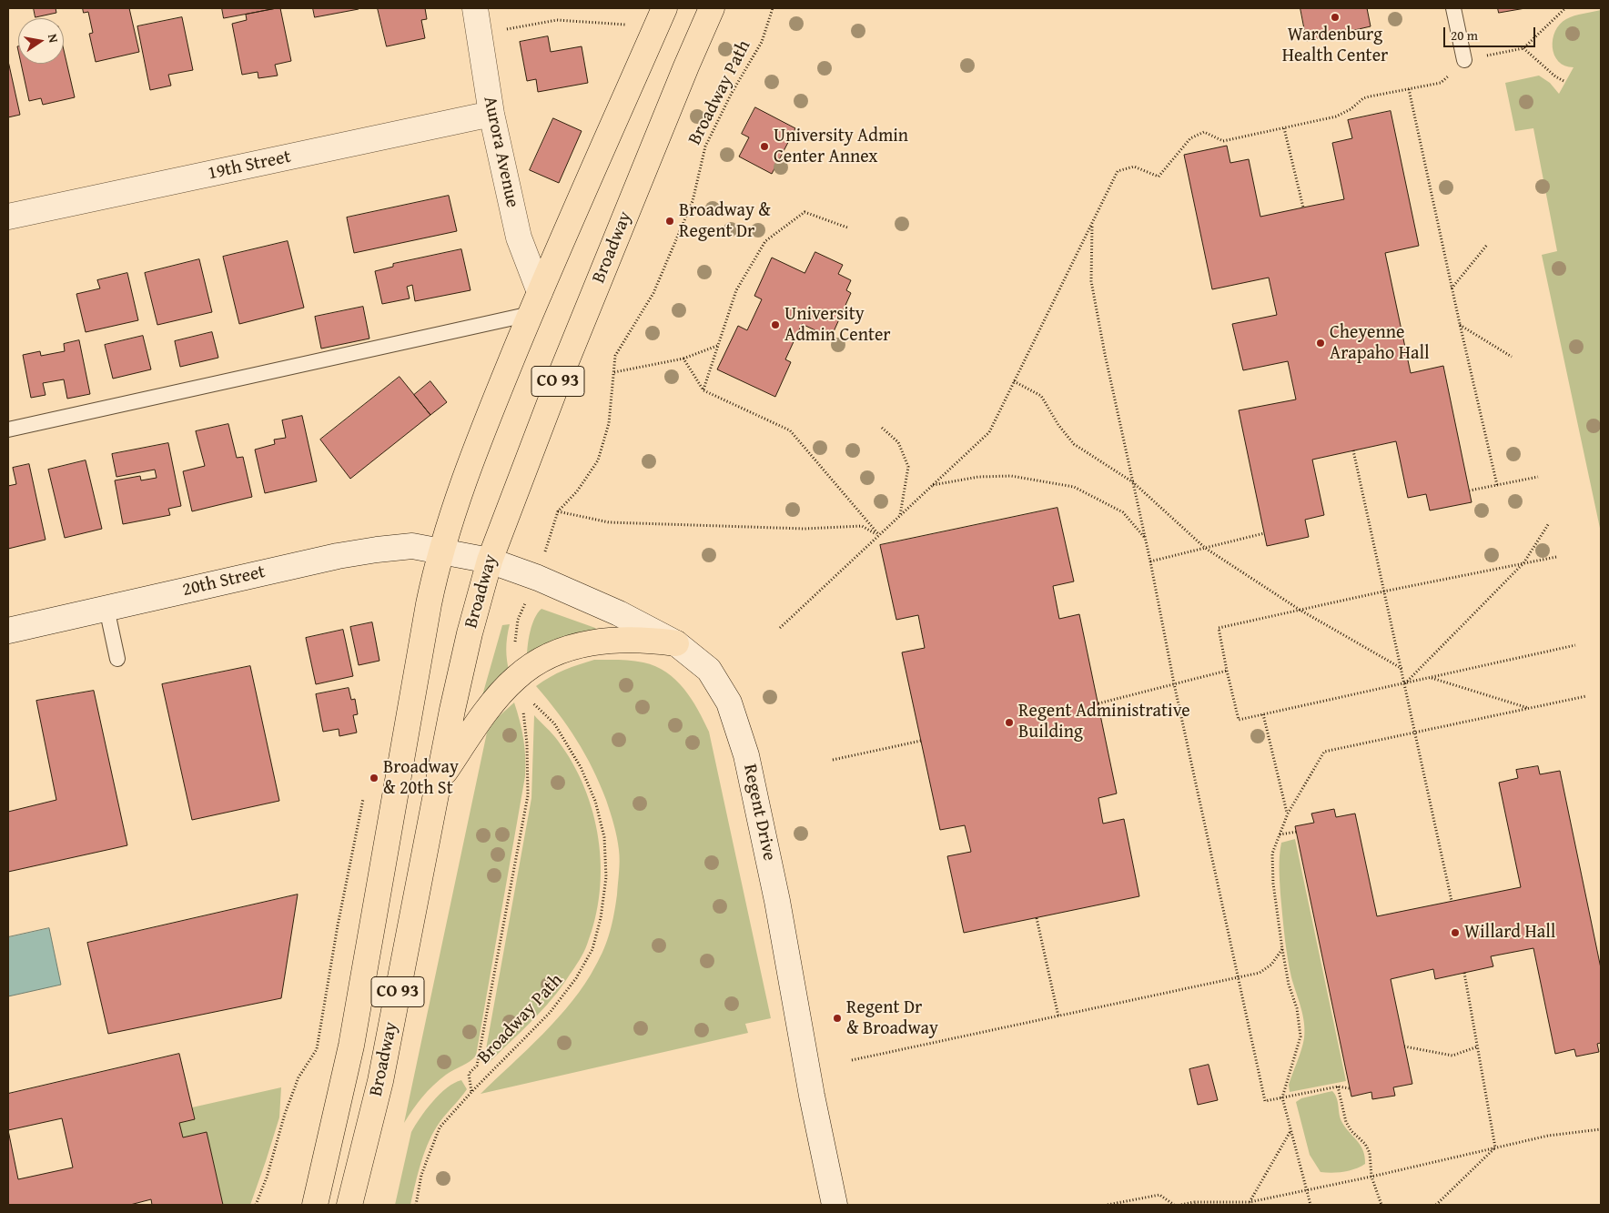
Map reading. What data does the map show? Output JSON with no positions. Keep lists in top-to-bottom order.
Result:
{
  "streets": {
    "main road": ["Broadway", "CO 93"],
    "street": [
      "Aurora Avenue",
      "19th Street",
      "20th Street",
      "Regent Drive"
    ],
    "path": ["Broadway Path"]
  },
  "crossings": [
    ["Aurora Avenue", "19th Street"],
    ["Aurora Avenue", "Broadway"],
    ["Broadway", "20th Street"],
    ["Broadway", "Regent Drive"],
    ["20th Street", "Regent Drive"]
  ],
  "places": [
    "Wardenburg Health Center",
    "University Admin Center Annex",
    "Broadway & Regent Dr",
    "University Admin Center",
    "Cheyenne Arapaho Hall",
    "Regent Administrative Building",
    "Broadway & 20th St",
    "Willard Hall",
    "Regent Dr & Broadway"
  ],
  "scale_bar": "20 m",
  "north": "right"
}
